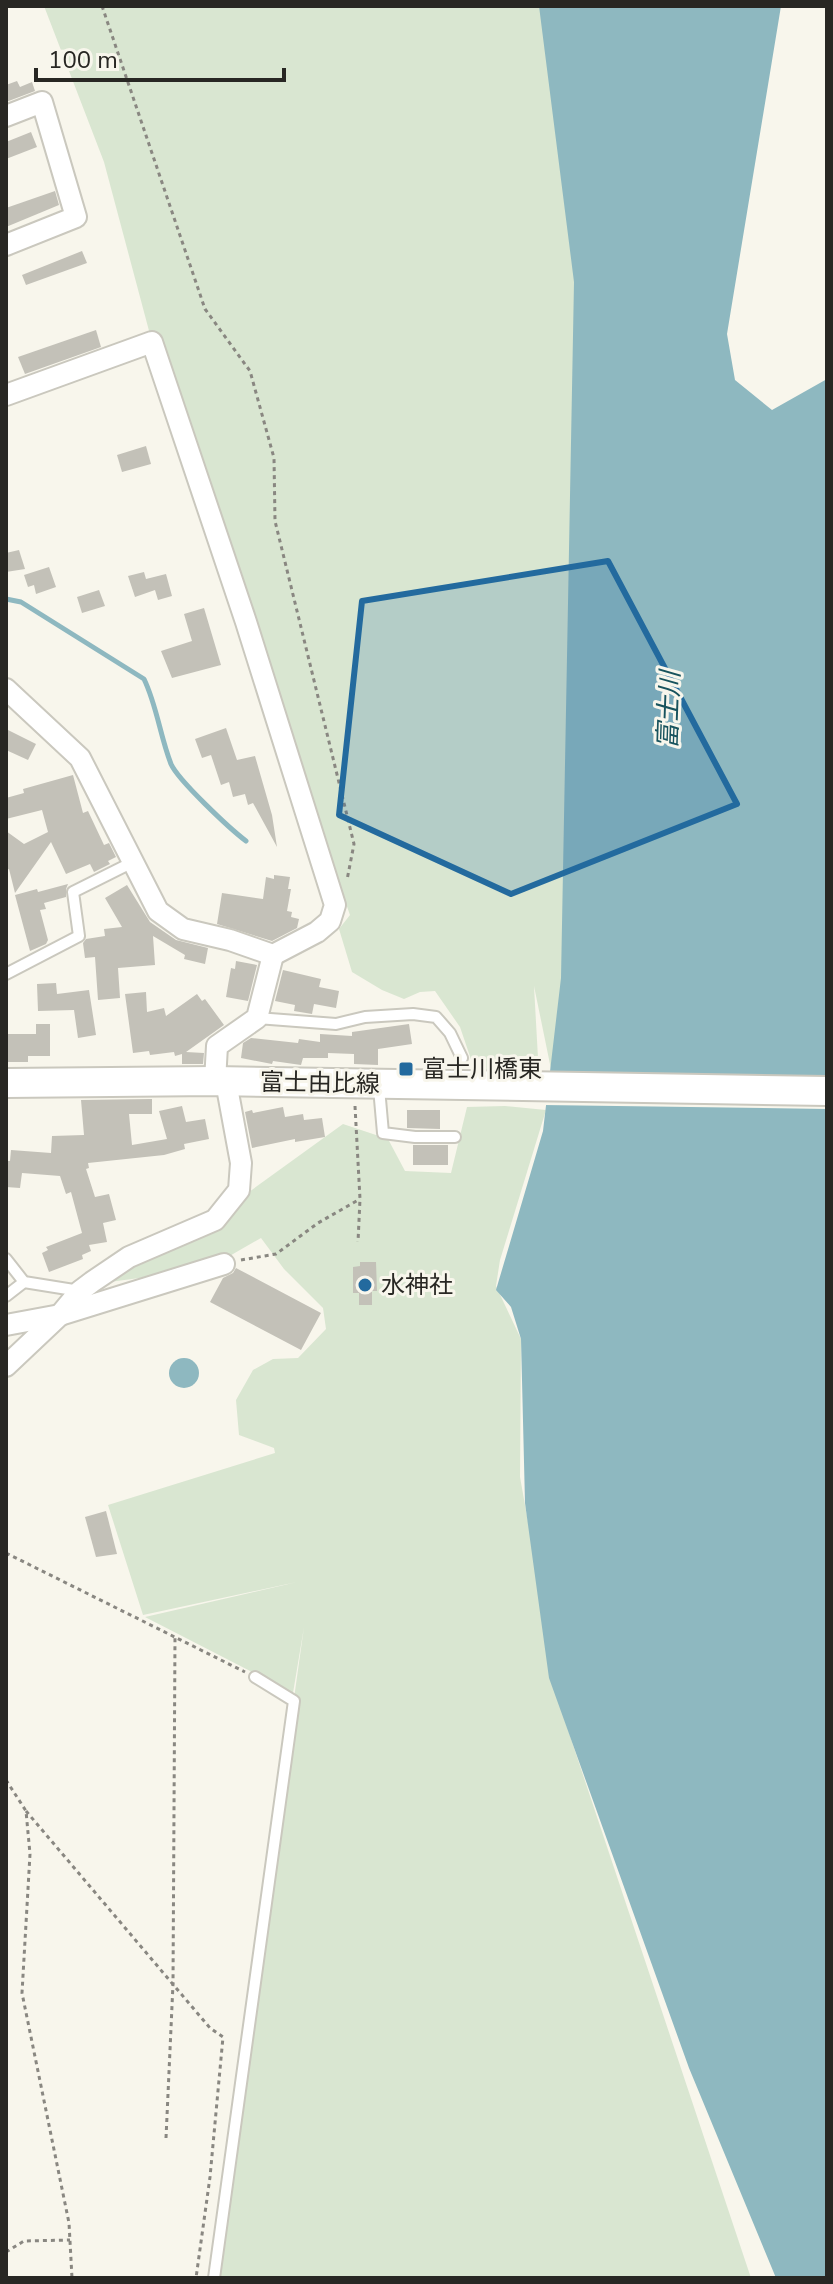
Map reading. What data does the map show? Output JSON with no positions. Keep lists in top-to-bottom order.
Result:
{
  "streets": {
    "main road": ["富士由比線"]
  },
  "water": ["富士川"],
  "places": {
    "transit": ["富士川橋東"],
    "other": ["水神社"]
  },
  "scale_bar": "100 m"
}
